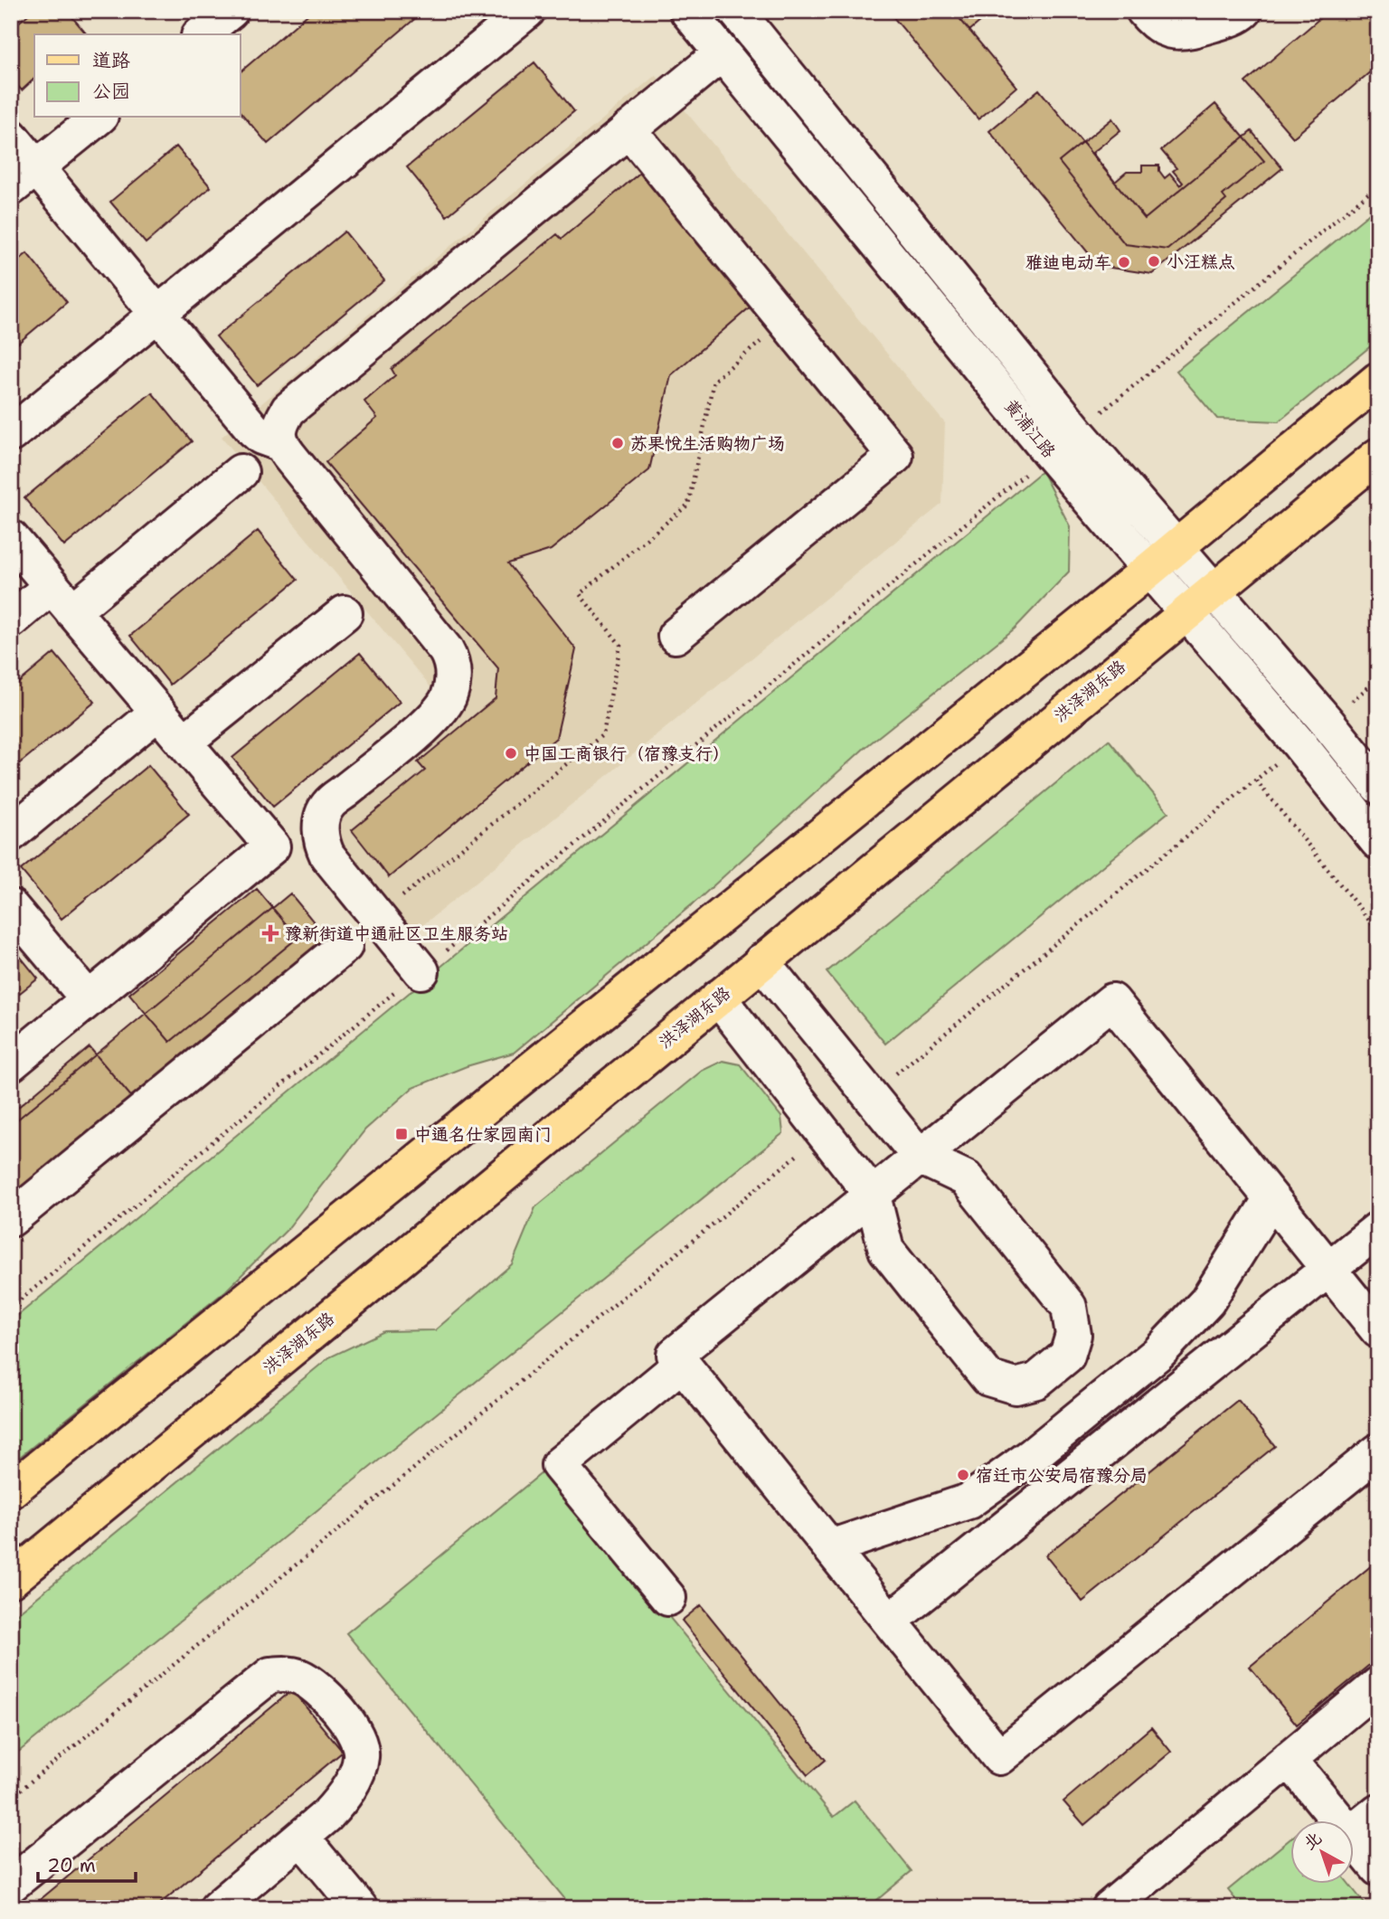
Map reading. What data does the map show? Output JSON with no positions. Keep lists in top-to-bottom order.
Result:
{
  "streets": {
    "main road": ["洪泽湖东路"],
    "street": ["黄浦江路"]
  },
  "crossings": [
    ["黄浦江路", "洪泽湖东路"]
  ],
  "places": {
    "other": [
      "小汪糕点",
      "雅迪电动车",
      "苏果悦生活购物广场",
      "中国工商银行（宿豫支行）",
      "宿迁市公安局宿豫分局"
    ],
    "health": ["豫新街道中通社区卫生服务站"],
    "transit": ["中通名仕家园南门"]
  },
  "legend": ["道路", "公园"],
  "scale_bar": "20 m",
  "north": "top left"
}
